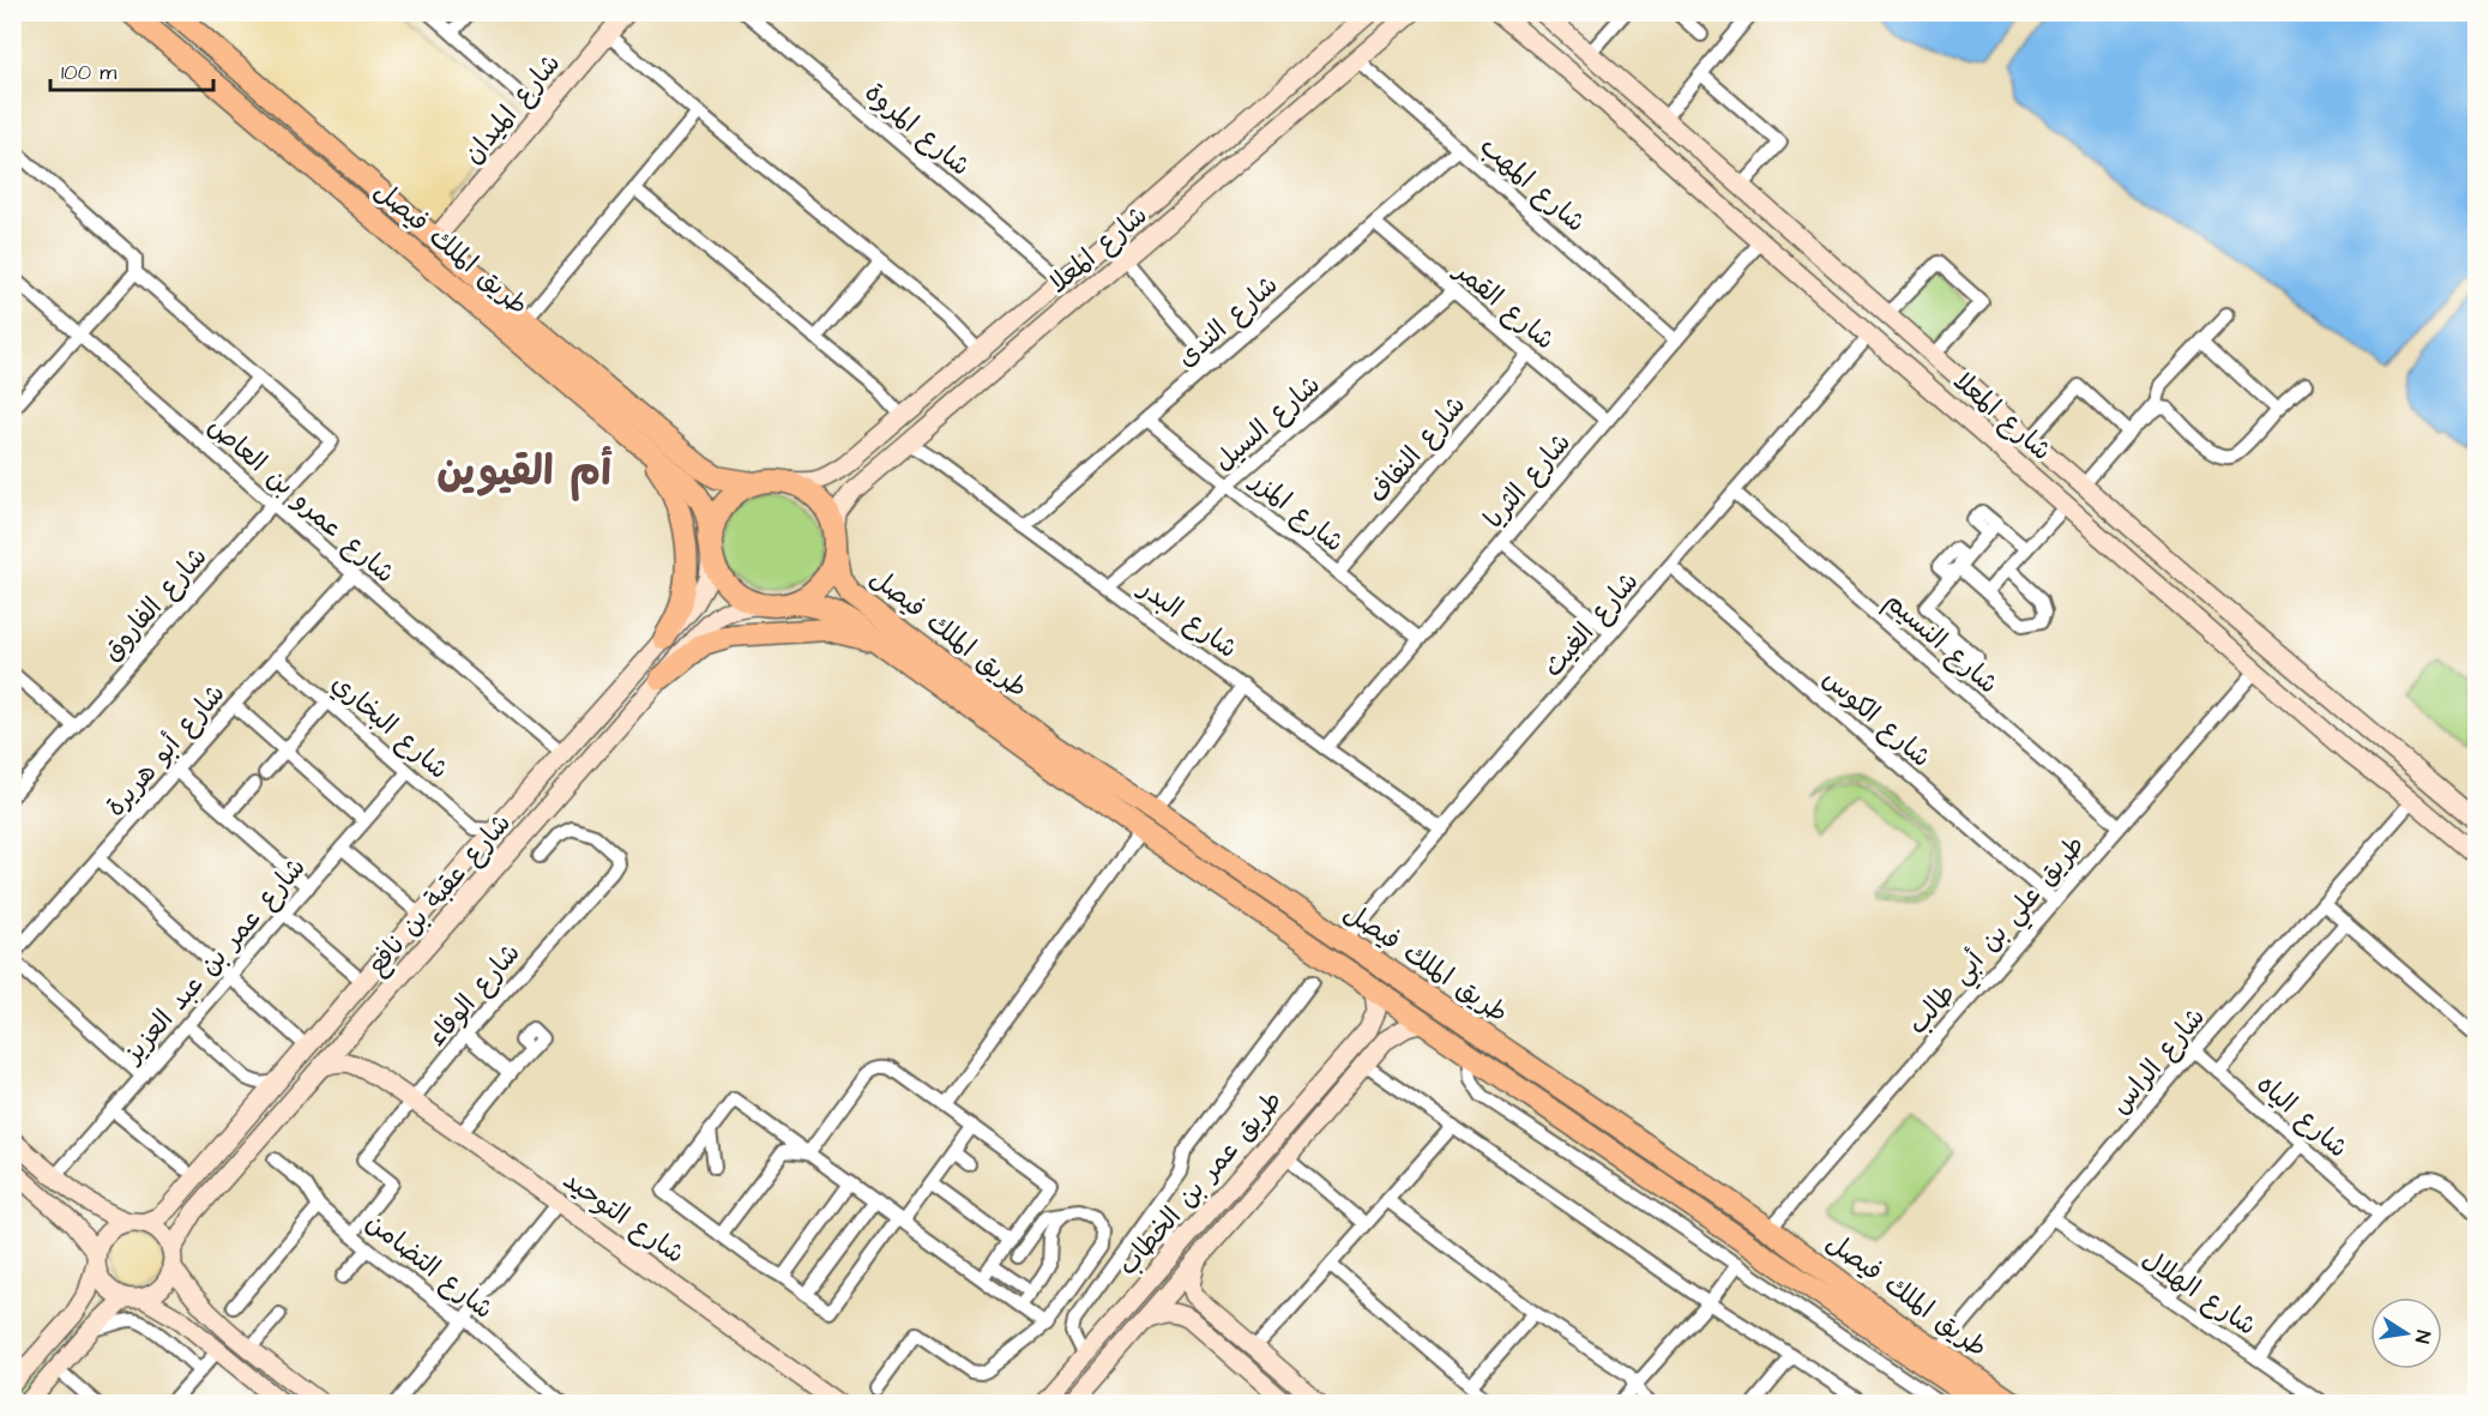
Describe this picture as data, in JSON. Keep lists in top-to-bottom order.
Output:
{
  "streets": {
    "main road": ["طريق الملك فيصل"],
    "street": [
      "شارع الميدان",
      "شارع المروة",
      "شارع المهب",
      "شارع المعلا",
      "شارع القمر",
      "شارع الندى",
      "شارع السيل",
      "شارع النفاف",
      "شارع الثريا",
      "شارع عمرو بن العاص",
      "شارع المزر",
      "شارع الفاروق",
      "شارع البدر",
      "شارع الغيث",
      "شارع النسيم",
      "شارع الكوس",
      "شارع البخاري",
      "شارع أبو هريرة",
      "شارع عقبة بن نافع",
      "طريق علي بن أبي طالب",
      "شارع عمر بن عبد العزيز",
      "شارع الوفاء",
      "شارع الراس",
      "شارع الياه",
      "طريق عمر بن الخطاب",
      "شارع التوحيد",
      "شارع التضامن",
      "شارع الهلال"
    ]
  },
  "crossings": [
    ["شارع الميدان", "طريق الملك فيصل"],
    ["شارع المروة", "شارع المعلا"],
    ["شارع المهب", "شارع المعلا"],
    ["شارع المهب", "شارع الندى"],
    ["شارع المهب", "شارع الثريا"],
    ["طريق الملك فيصل", "شارع المعلا"],
    ["طريق الملك فيصل", "شارع الغيث"],
    ["طريق الملك فيصل", "شارع عقبة بن نافع"],
    ["طريق الملك فيصل", "طريق علي بن أبي طالب"],
    ["طريق الملك فيصل", "شارع الراس"],
    ["طريق الملك فيصل", "طريق عمر بن الخطاب"],
    ["شارع المعلا", "شارع الثريا"],
    ["شارع المعلا", "شارع البدر"],
    ["شارع المعلا", "شارع الغيث"],
    ["شارع المعلا", "شارع عقبة بن نافع"],
    ["شارع المعلا", "طريق علي بن أبي طالب"],
    ["شارع المعلا", "شارع الراس"],
    ["شارع القمر", "شارع الندى"],
    ["شارع القمر", "شارع السيل"],
    ["شارع القمر", "شارع النفاف"],
    ["شارع القمر", "شارع الثريا"],
    ["شارع الندى", "شارع المزر"],
    ["شارع الندى", "شارع البدر"],
    ["شارع السيل", "شارع المزر"],
    ["شارع السيل", "شارع البدر"],
    ["شارع النفاف", "شارع المزر"],
    ["شارع الثريا", "شارع المزر"],
    ["شارع الثريا", "شارع البدر"],
    ["شارع عمرو بن العاص", "شارع الفاروق"],
    ["شارع عمرو بن العاص", "شارع أبو هريرة"],
    ["شارع عمرو بن العاص", "شارع عقبة بن نافع"],
    ["شارع البدر", "شارع الغيث"],
    ["شارع الغيث", "شارع النسيم"],
    ["شارع الغيث", "شارع الكوس"],
    ["شارع النسيم", "طريق علي بن أبي طالب"],
    ["شارع الكوس", "طريق علي بن أبي طالب"],
    ["شارع البخاري", "شارع أبو هريرة"],
    ["شارع البخاري", "شارع عمر بن عبد العزيز"],
    ["شارع عقبة بن نافع", "شارع التوحيد"],
    ["شارع الوفاء", "شارع التوحيد"],
    ["شارع الوفاء", "شارع التضامن"],
    ["شارع الراس", "شارع الياه"],
    ["شارع الراس", "شارع الهلال"]
  ],
  "districts": ["أم القيوين"],
  "scale_bar": "100 m",
  "north": "right"
}
